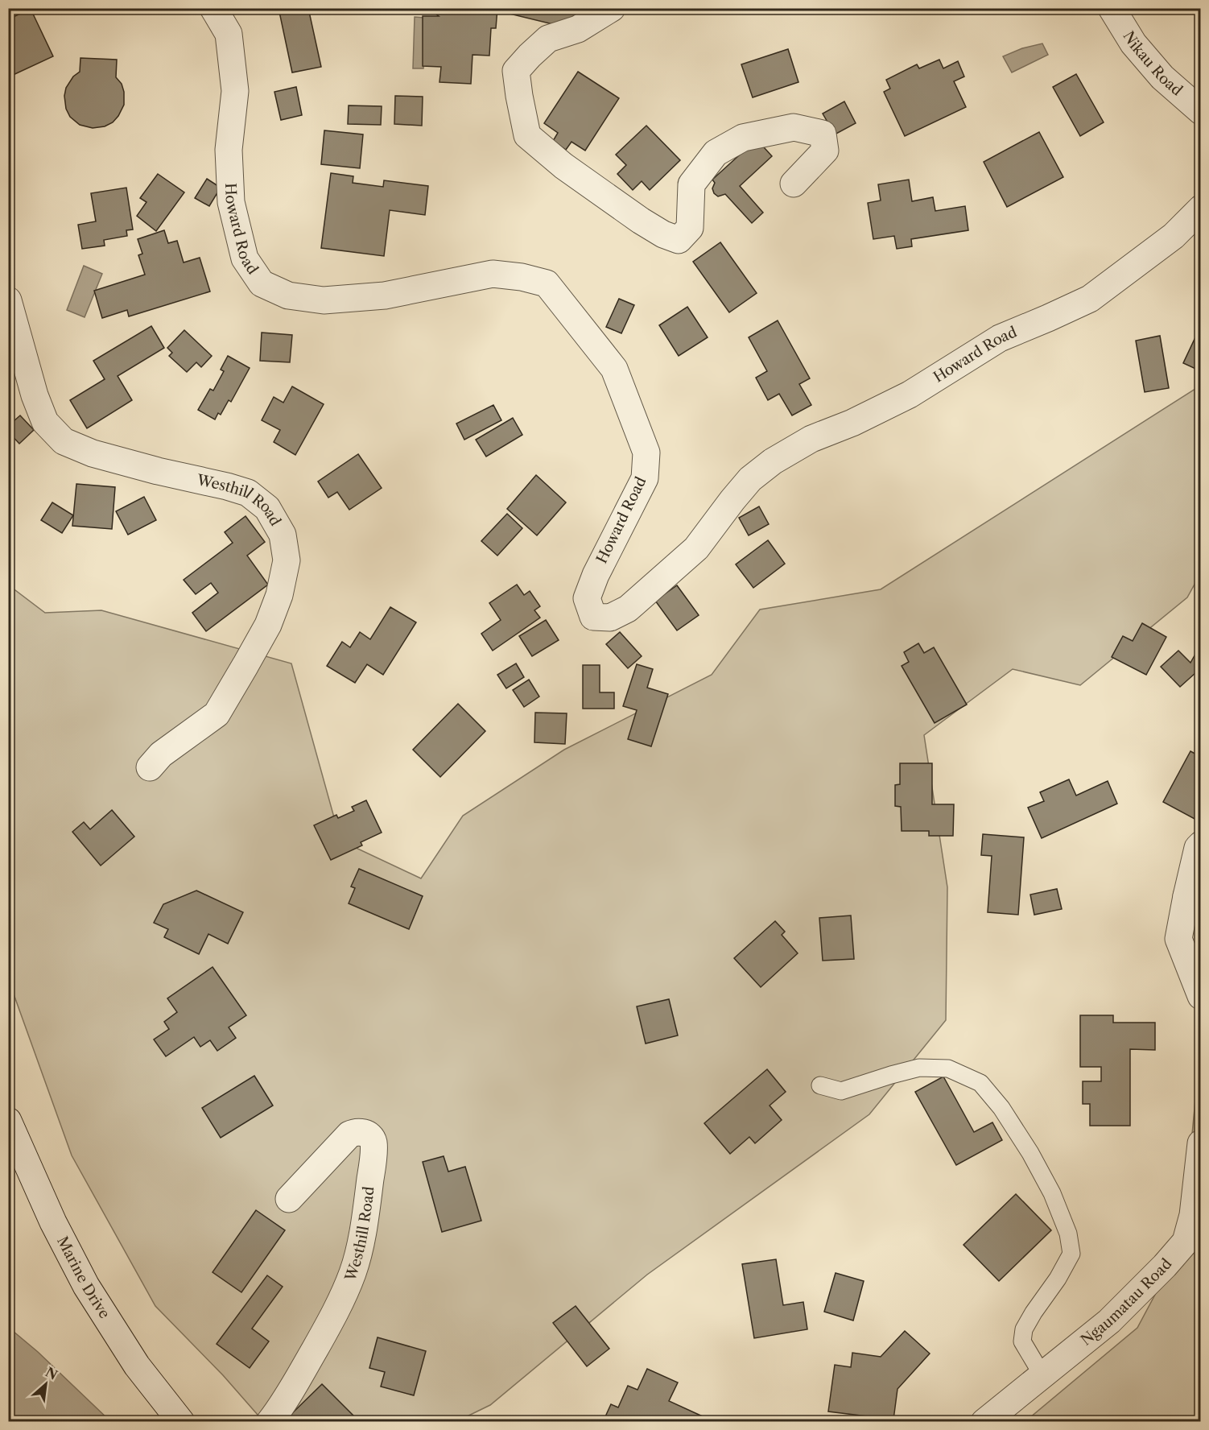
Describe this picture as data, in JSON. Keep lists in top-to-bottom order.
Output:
{
  "streets": {
    "street": [
      "Nikau Road",
      "Howard Road",
      "Westhill Road",
      "Marine Drive",
      "Ngaumatau Road"
    ]
  },
  "north": "top right"
}
